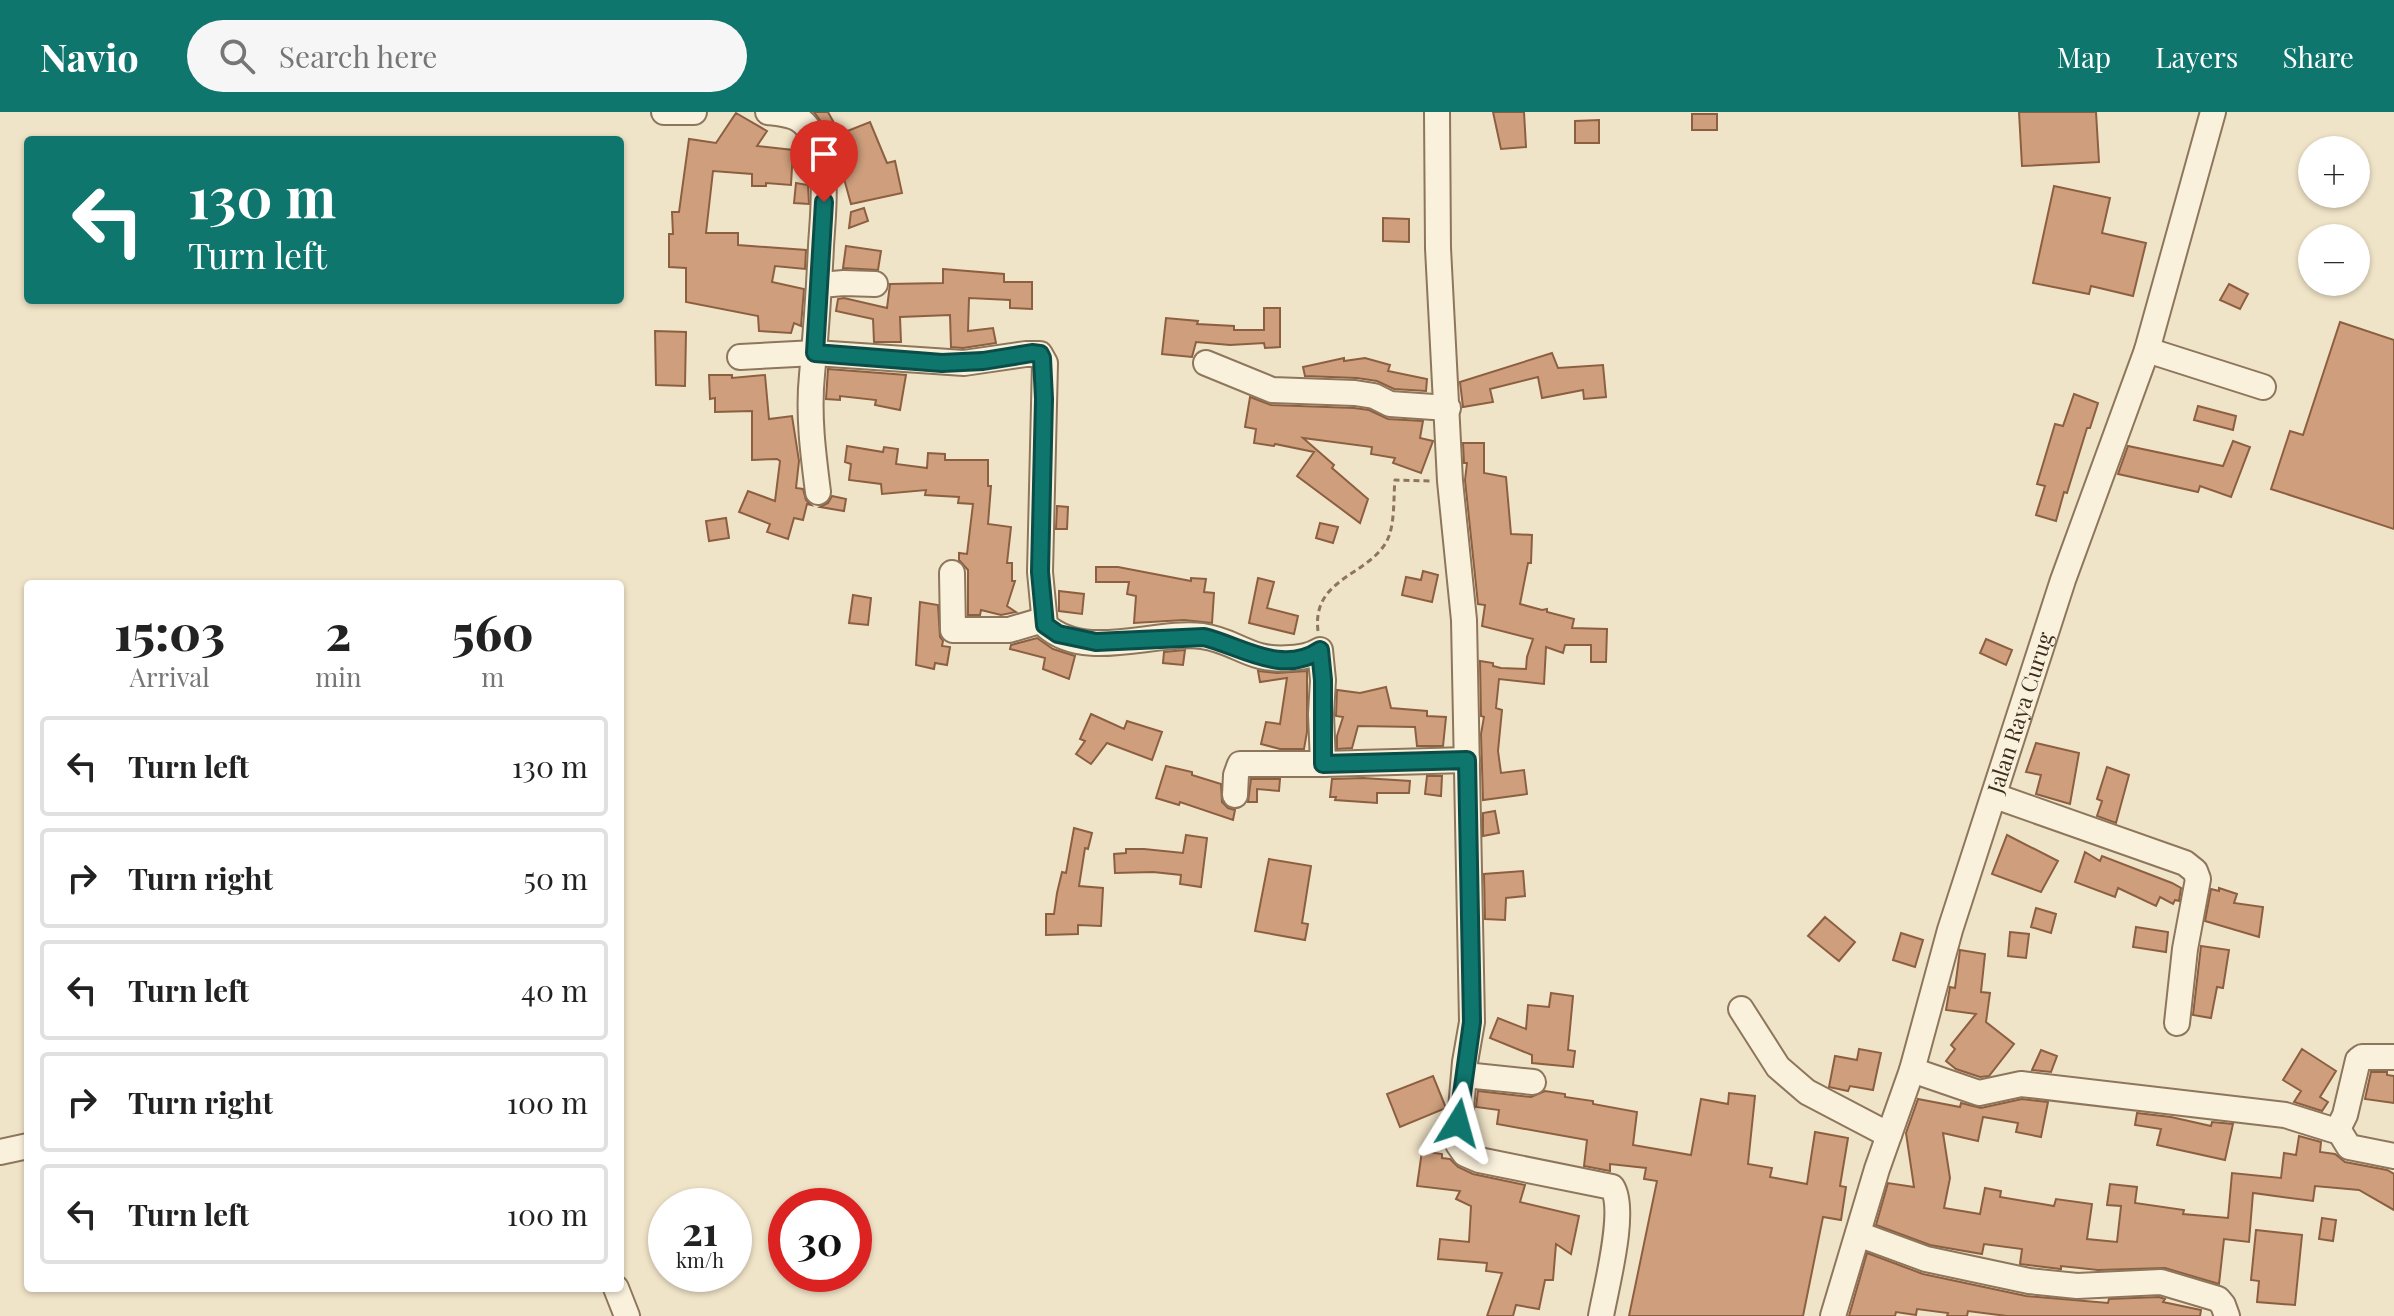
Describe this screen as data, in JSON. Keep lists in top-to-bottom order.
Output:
{
  "streets": {
    "street": ["Jalan Raya Curug"]
  },
  "page": {
    "header": "Navio",
    "search": "Search here",
    "nav": ["Map", "Layers", "Share"],
    "map_buttons": ["+", "−"],
    "turn": ["130 m", "Turn left"],
    "eta": [
      "15:03",
      "Arrival",
      "2",
      "min",
      "560",
      "m"
    ],
    "list": [
      {
        "name": "Turn left",
        "value": "130 m"
      },
      {
        "name": "Turn right",
        "value": "50 m"
      },
      {
        "name": "Turn left",
        "value": "40 m"
      },
      {
        "name": "Turn right",
        "value": "100 m"
      },
      {
        "name": "Turn left",
        "value": "100 m"
      }
    ],
    "speed": "21 km/h",
    "limit": "30"
  }
}
